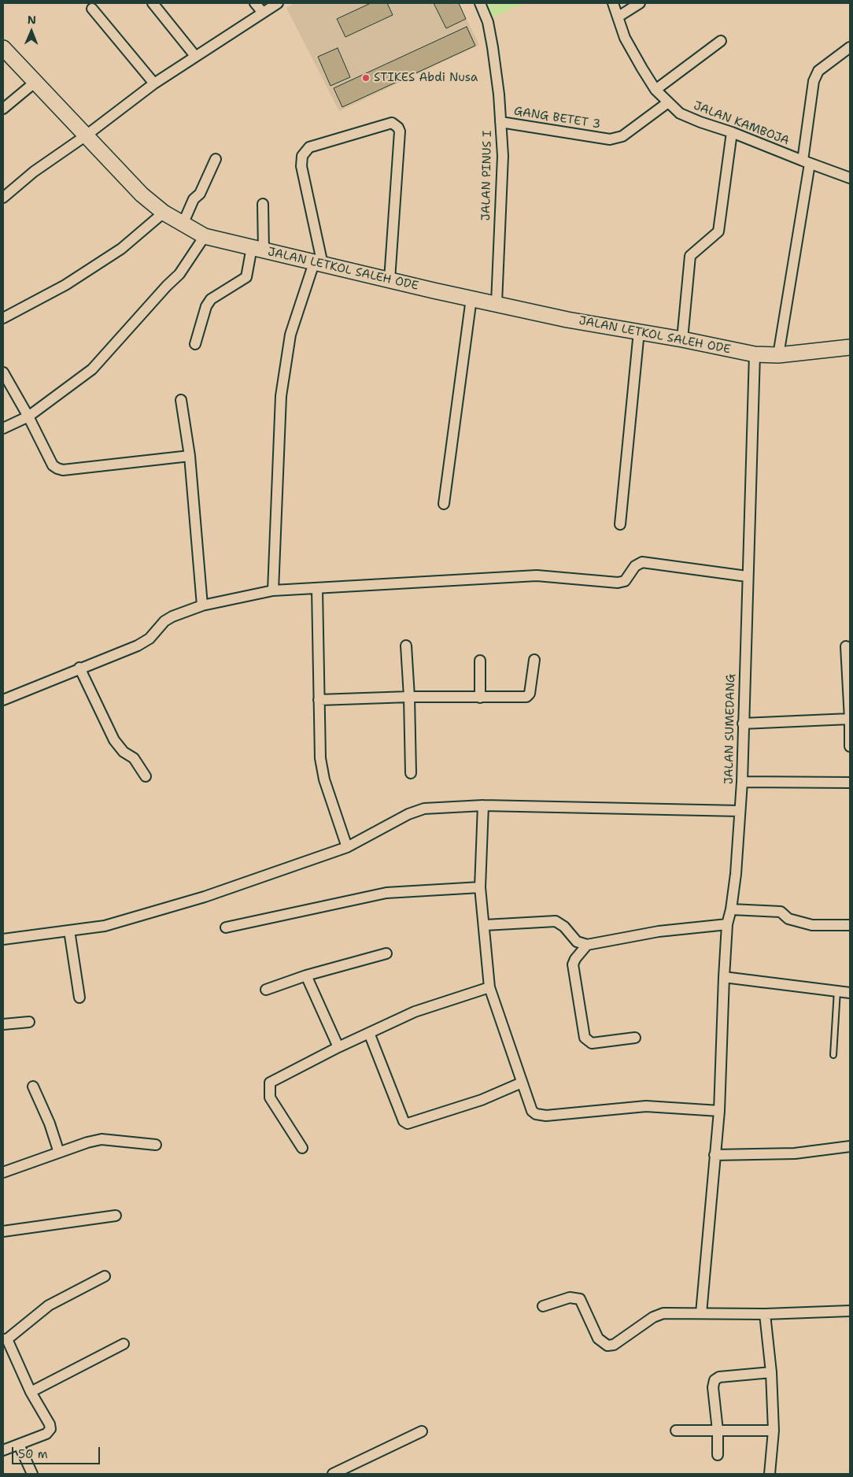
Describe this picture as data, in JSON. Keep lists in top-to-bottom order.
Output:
{
  "streets": {
    "street": [
      "GANG BETET 3",
      "JALAN KAMBOJA",
      "JALAN PINUS I",
      "JALAN LETKOL SALEH ODE",
      "JALAN SUMEDANG"
    ]
  },
  "crossings": [
    ["GANG BETET 3", "JALAN KAMBOJA"],
    ["GANG BETET 3", "JALAN PINUS I"],
    ["JALAN PINUS I", "JALAN LETKOL SALEH ODE"],
    ["JALAN LETKOL SALEH ODE", "JALAN SUMEDANG"]
  ],
  "places": ["STIKES Abdi Nusa"],
  "scale_bar": "50 m",
  "north": "top"
}
